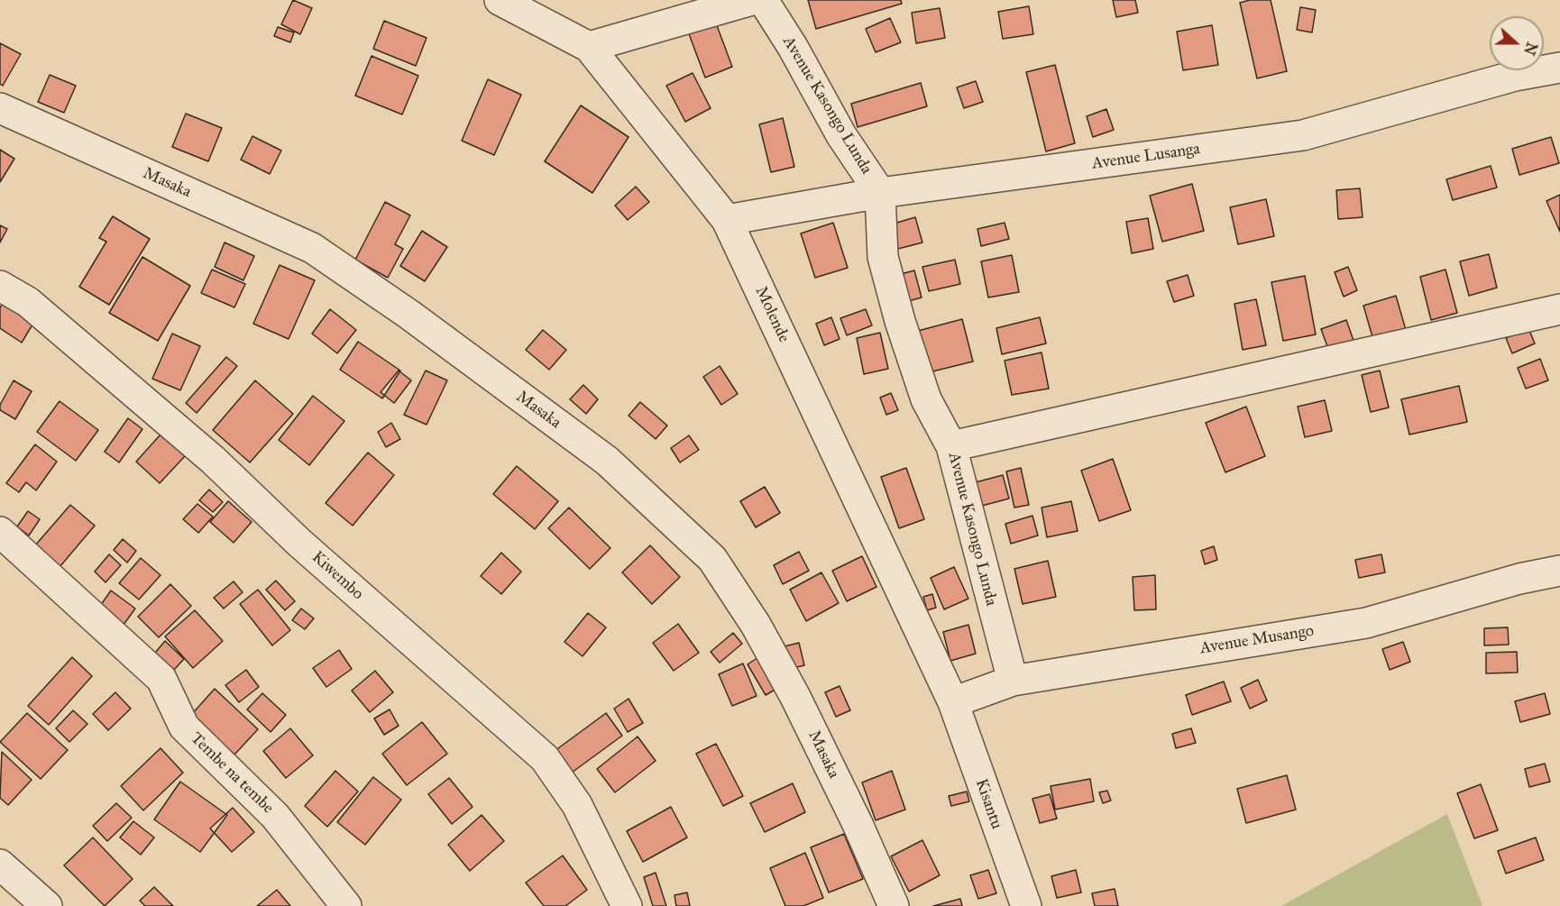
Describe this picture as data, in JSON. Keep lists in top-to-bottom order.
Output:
{
  "streets": {
    "street": [
      "Avenue Kasongo Lunda",
      "Avenue Lusanga",
      "Masaka",
      "Molende",
      "Kiwembo",
      "Avenue Musango",
      "Tembe na tembe",
      "Kisantu"
    ]
  },
  "crossings": [
    ["Avenue Kasongo Lunda", "Avenue Lusanga"],
    ["Avenue Kasongo Lunda", "Avenue Musango"],
    ["Avenue Lusanga", "Molende"],
    ["Molende", "Avenue Musango"],
    ["Molende", "Kisantu"],
    ["Avenue Musango", "Kisantu"]
  ],
  "north": "right"
}
